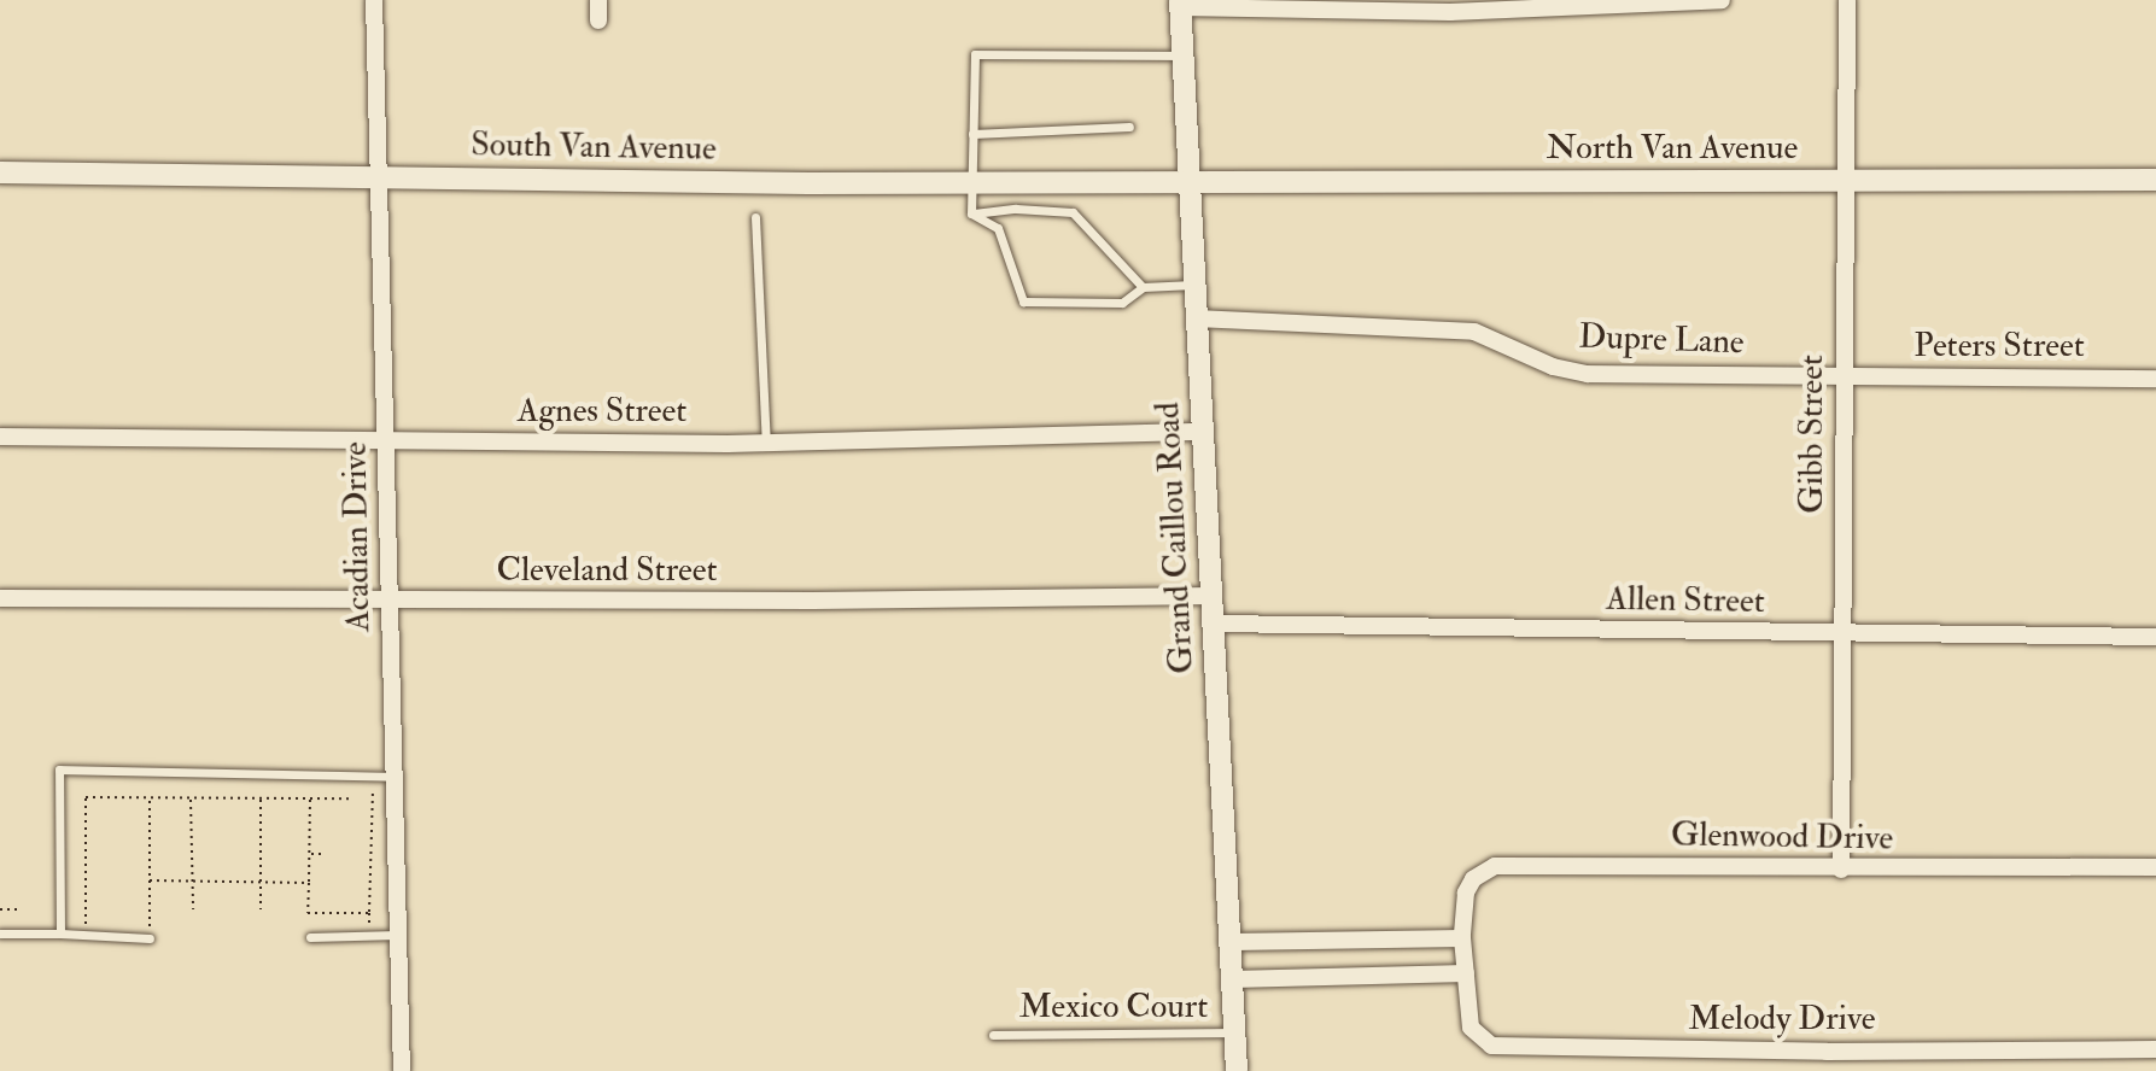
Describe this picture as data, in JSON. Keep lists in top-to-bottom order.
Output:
{
  "streets": {
    "main road": ["South Van Avenue", "North Van Avenue", "Grand Caillou Road"],
    "street": [
      "Dupre Lane",
      "Peters Street",
      "Agnes Street",
      "Gibb Street",
      "Acadian Drive",
      "Cleveland Street",
      "Allen Street",
      "Glenwood Drive",
      "Melody Drive"
    ],
    "lane": ["Mexico Court"]
  },
  "crossings": [
    ["South Van Avenue", "North Van Avenue"],
    ["South Van Avenue", "Acadian Drive"],
    ["South Van Avenue", "Grand Caillou Road"],
    ["North Van Avenue", "Gibb Street"],
    ["North Van Avenue", "Grand Caillou Road"],
    ["Dupre Lane", "Peters Street"],
    ["Dupre Lane", "Gibb Street"],
    ["Dupre Lane", "Grand Caillou Road"],
    ["Peters Street", "Gibb Street"],
    ["Agnes Street", "Acadian Drive"],
    ["Agnes Street", "Grand Caillou Road"],
    ["Gibb Street", "Allen Street"],
    ["Gibb Street", "Glenwood Drive"],
    ["Acadian Drive", "Cleveland Street"],
    ["Grand Caillou Road", "Cleveland Street"],
    ["Grand Caillou Road", "Allen Street"],
    ["Grand Caillou Road", "Mexico Court"],
    ["Glenwood Drive", "Melody Drive"]
  ]
}
